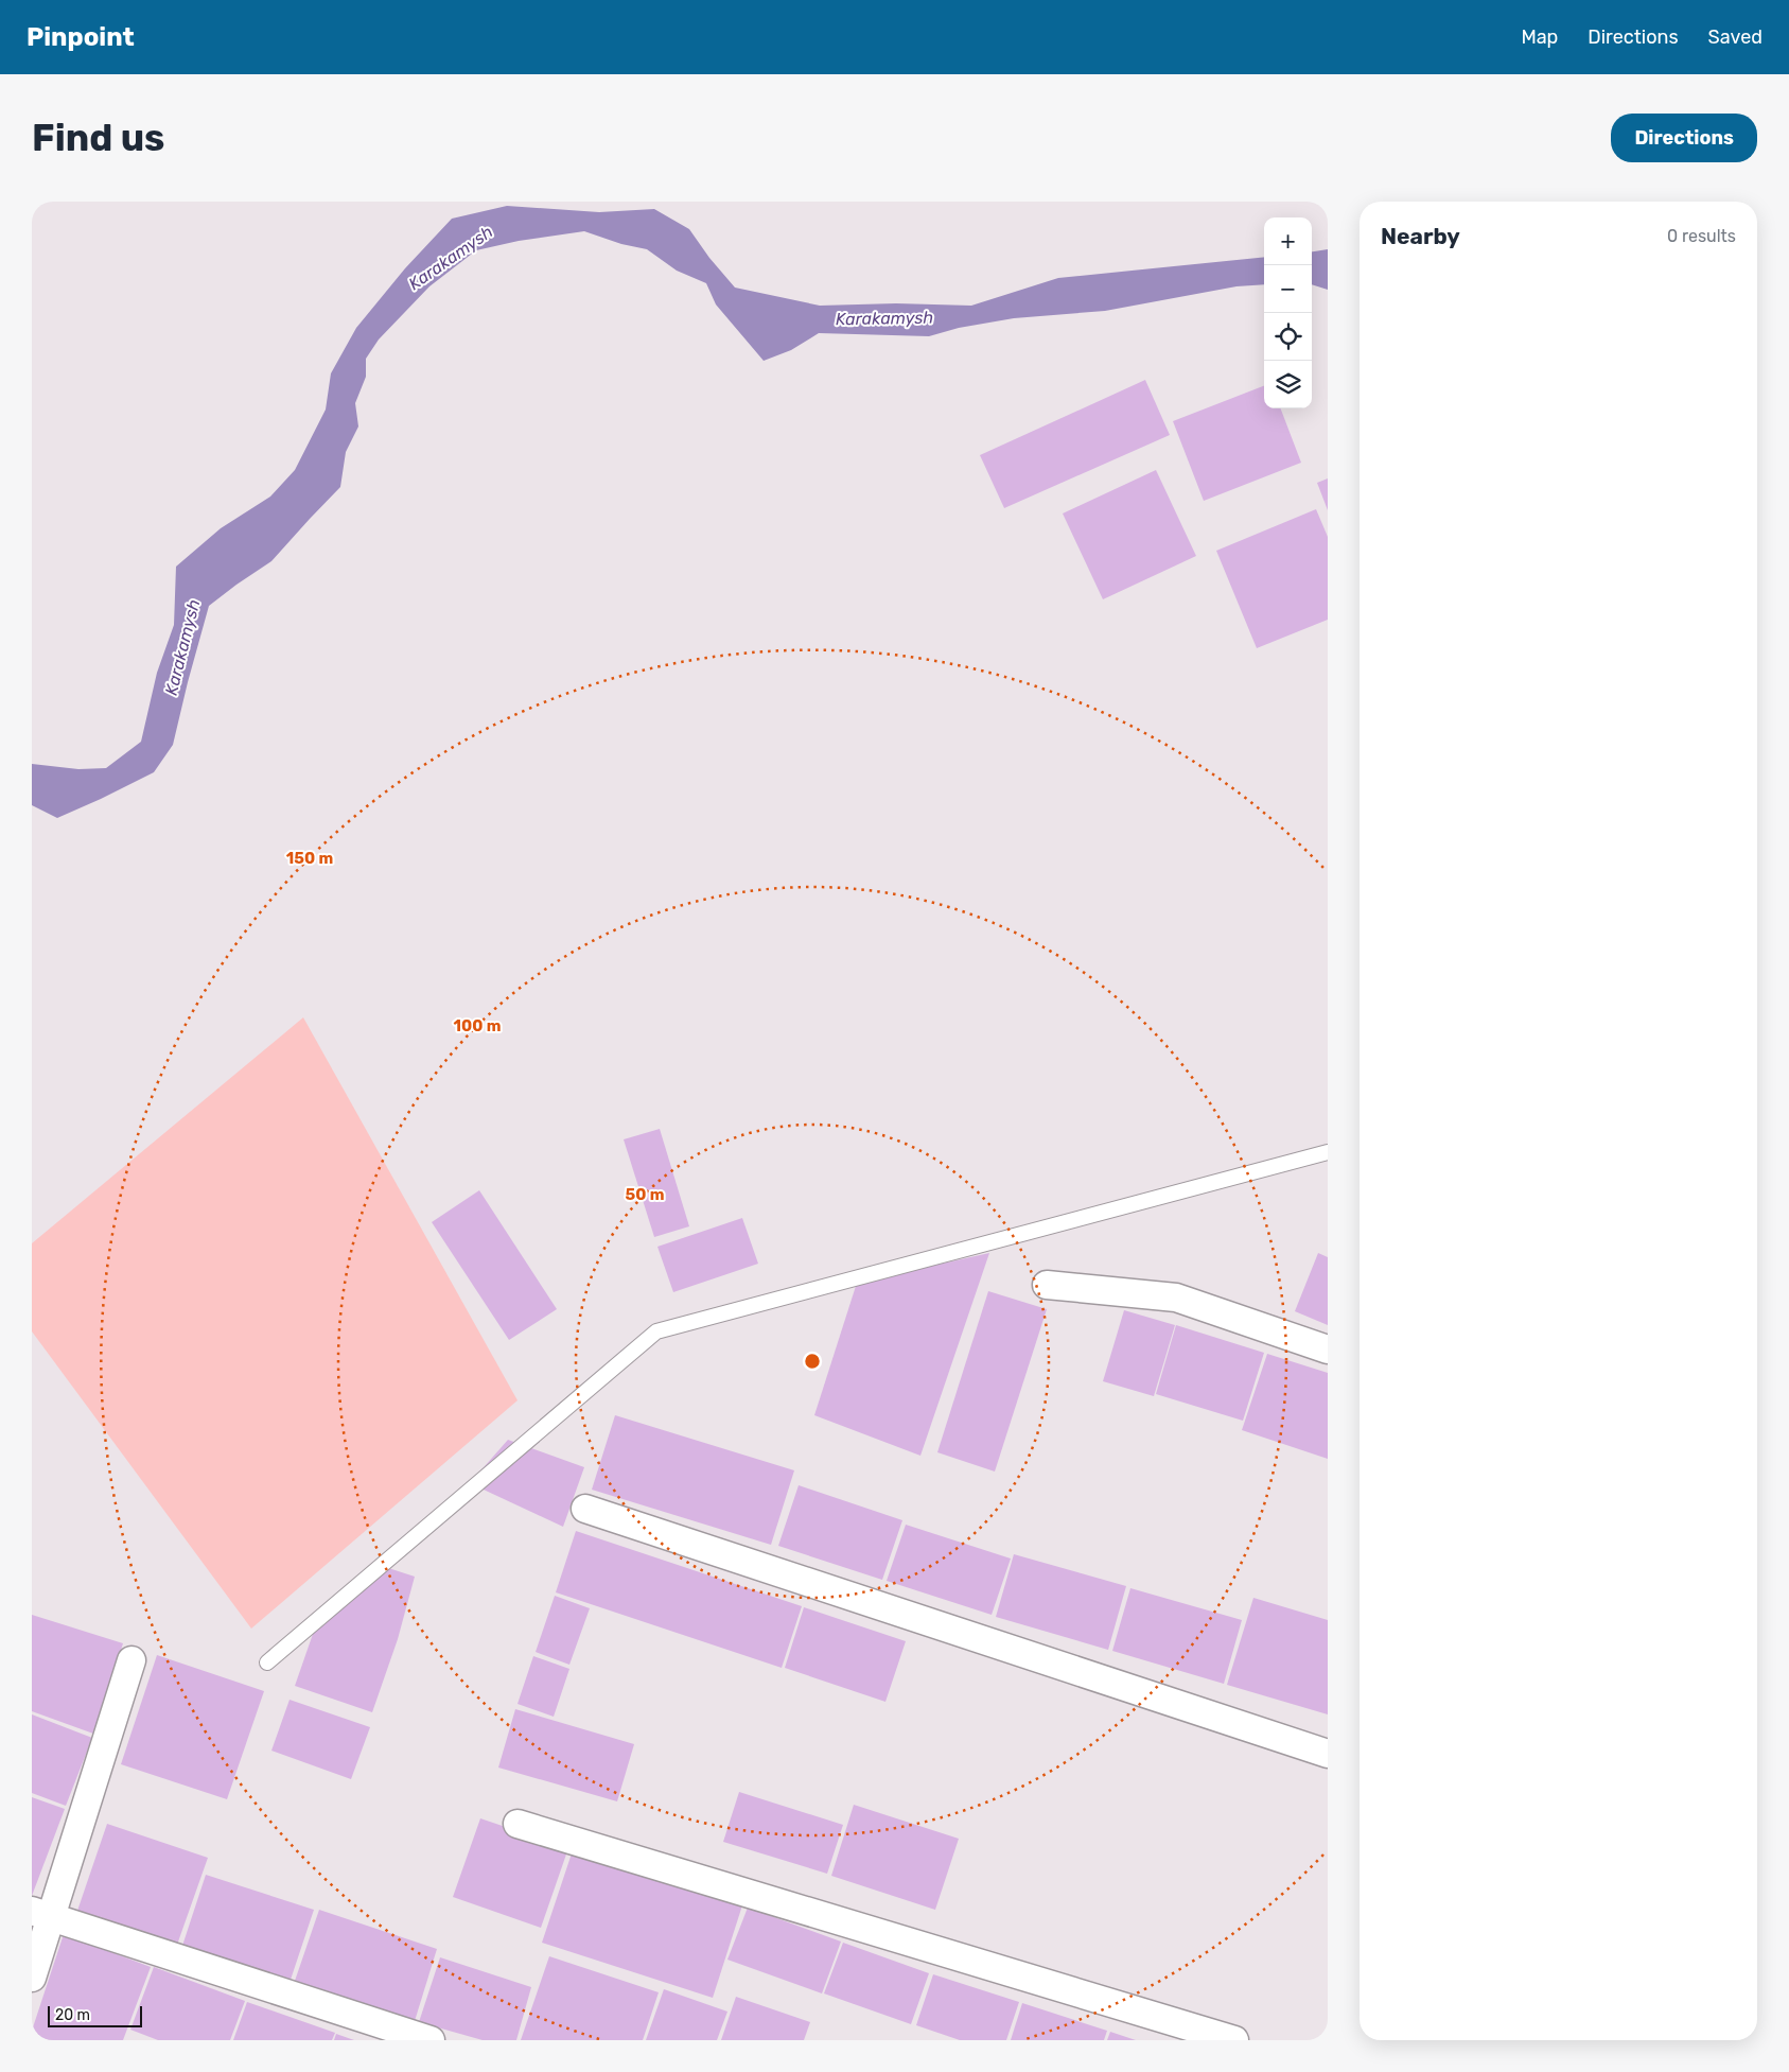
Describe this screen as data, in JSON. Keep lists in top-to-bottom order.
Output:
{
  "water": ["Karakamysh"],
  "scale_bar": "20 m",
  "page": {
    "header": "Pinpoint",
    "nav": ["Map", "Directions", "Saved"],
    "buttons": "Directions",
    "title": "Find us",
    "heading": ["Nearby", "0 results"],
    "map_buttons": ["+", "−"],
    "scale": "20 m"
  },
  "rings": ["150 m", "100 m", "50 m"]
}
